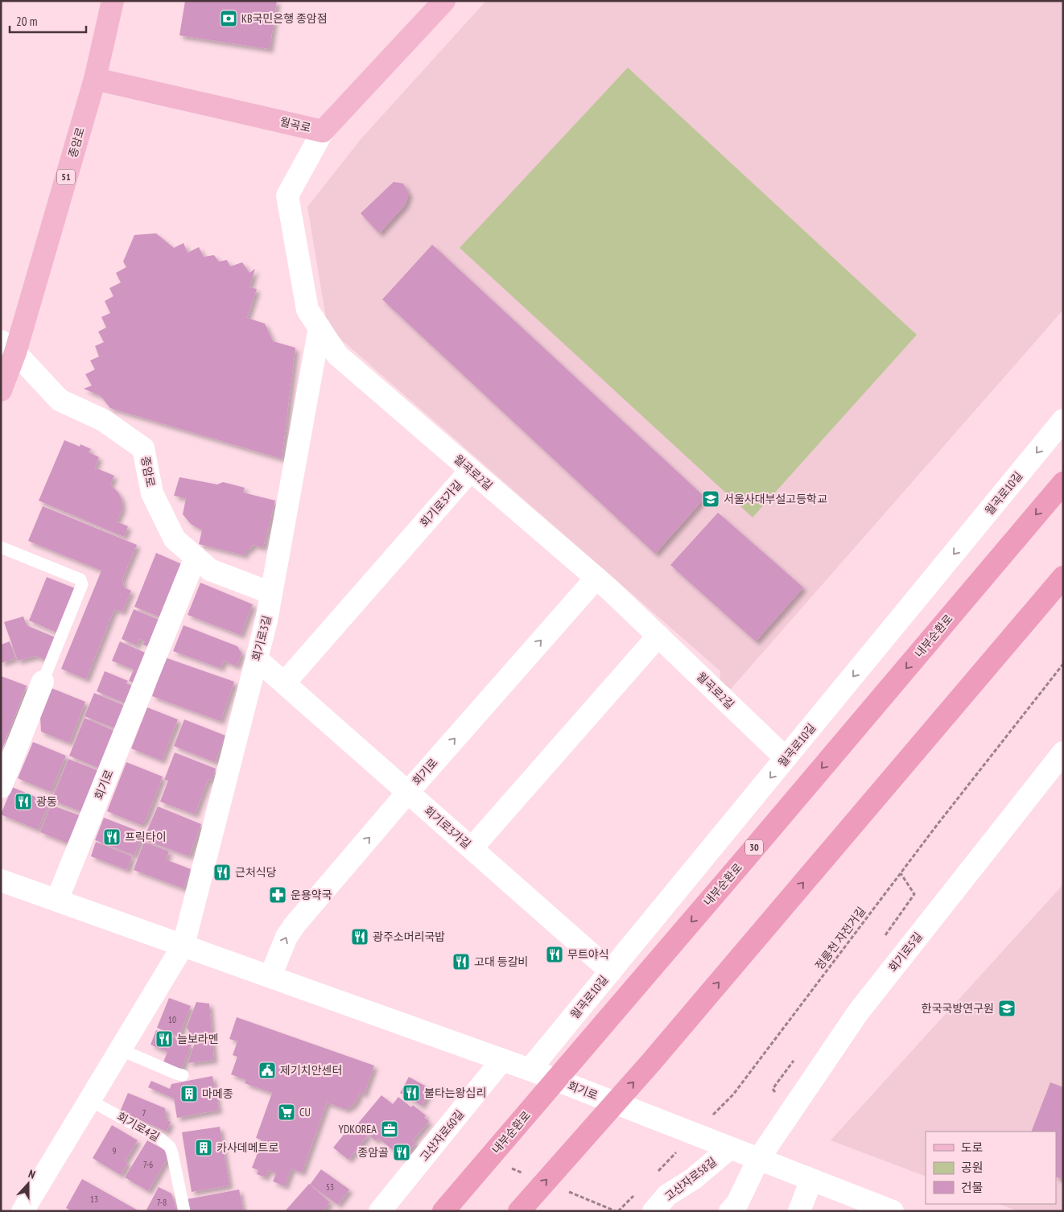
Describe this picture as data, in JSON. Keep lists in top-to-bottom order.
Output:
{
  "streets": {
    "highway": ["내부순환로", "30"],
    "main road": ["월곡로", "종암로", "51"],
    "street": [
      "월곡로2길",
      "월곡로10길",
      "회기로3가길",
      "회기로3길",
      "회기로",
      "회기로5길",
      "고산자로60길",
      "고산자로58길"
    ],
    "lane": ["회기로4길"],
    "path": ["정릉천 자전거길"]
  },
  "crossings": [
    ["월곡로", "종암로"],
    ["월곡로", "월곡로2길"],
    ["종암로", "회기로3길"],
    ["종암로", "회기로"],
    ["월곡로2길", "월곡로10길"],
    ["월곡로2길", "회기로3가길"],
    ["월곡로2길", "회기로3길"],
    ["월곡로2길", "회기로"],
    ["월곡로10길", "회기로3가길"],
    ["월곡로10길", "회기로"],
    ["회기로3가길", "회기로3길"],
    ["회기로3가길", "회기로"],
    ["회기로3길", "회기로"],
    ["회기로", "회기로5길"],
    ["회기로", "고산자로60길"],
    ["회기로", "고산자로58길"]
  ],
  "places": {
    "bank": ["KB국민은행 종암점"],
    "school or university": ["서울사대부설고등학교", "한국국방연구원"],
    "restaurant": [
      "광동",
      "프릭타이",
      "근처식당",
      "광주소머리국밥",
      "무트야식",
      "고대 등갈비",
      "늘보라멘",
      "불타는왕십리",
      "종암골"
    ],
    "pharmacy": ["운용약국"],
    "public building": ["제기치안센터"],
    "building": ["마메종", "카사데메트로"],
    "supermarket": ["CU"],
    "office": ["YDKOREA"]
  },
  "house_numbers": [
    "10",
    "7",
    "9",
    "7-6",
    "53",
    "13",
    "7-8"
  ],
  "legend": ["도로", "공원", "건물"],
  "scale_bar": "20 m",
  "north": "top"
}
